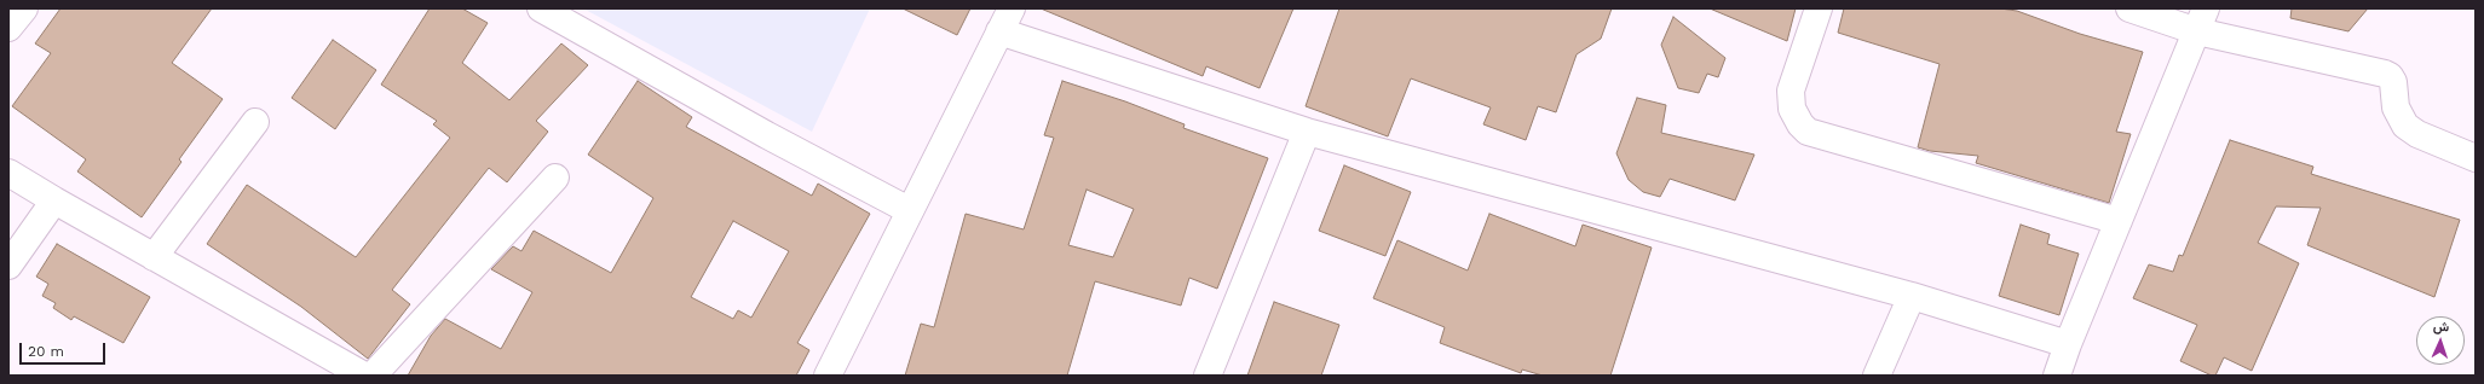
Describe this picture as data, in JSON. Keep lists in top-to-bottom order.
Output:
{
  "scale_bar": "20 m",
  "north": "top"
}
